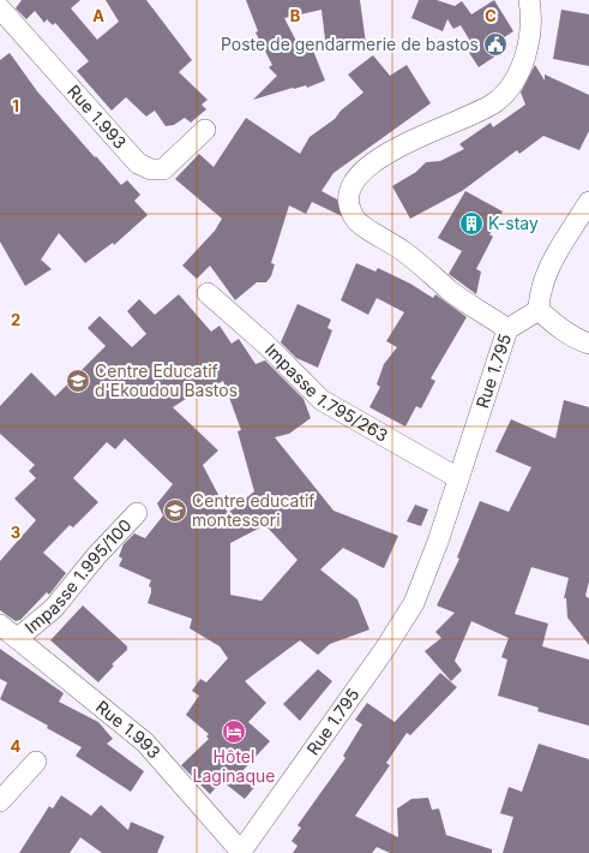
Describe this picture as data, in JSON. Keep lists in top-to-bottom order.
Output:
{
  "streets": {
    "street": [
      "Rue 1.993",
      "Rue 1.795",
      "Impasse 1.795/263",
      "Impasse 1.995/100"
    ]
  },
  "crossings": [
    ["Rue 1.993", "Rue 1.795"],
    ["Rue 1.993", "Impasse 1.995/100"],
    ["Rue 1.795", "Impasse 1.795/263"]
  ],
  "places": {
    "public building": ["Poste de gendarmerie de bastos"],
    "building": ["K-stay"],
    "school or university": ["Centre Educatif d'Ekoudou Bastos", "Centre educatif montessori"],
    "hotel": ["Hôtel Laginaque"]
  },
  "grid": {
    "columns": ["A", "B", "C"],
    "rows": [
      "1",
      "2",
      "3",
      "4"
    ]
  }
}
